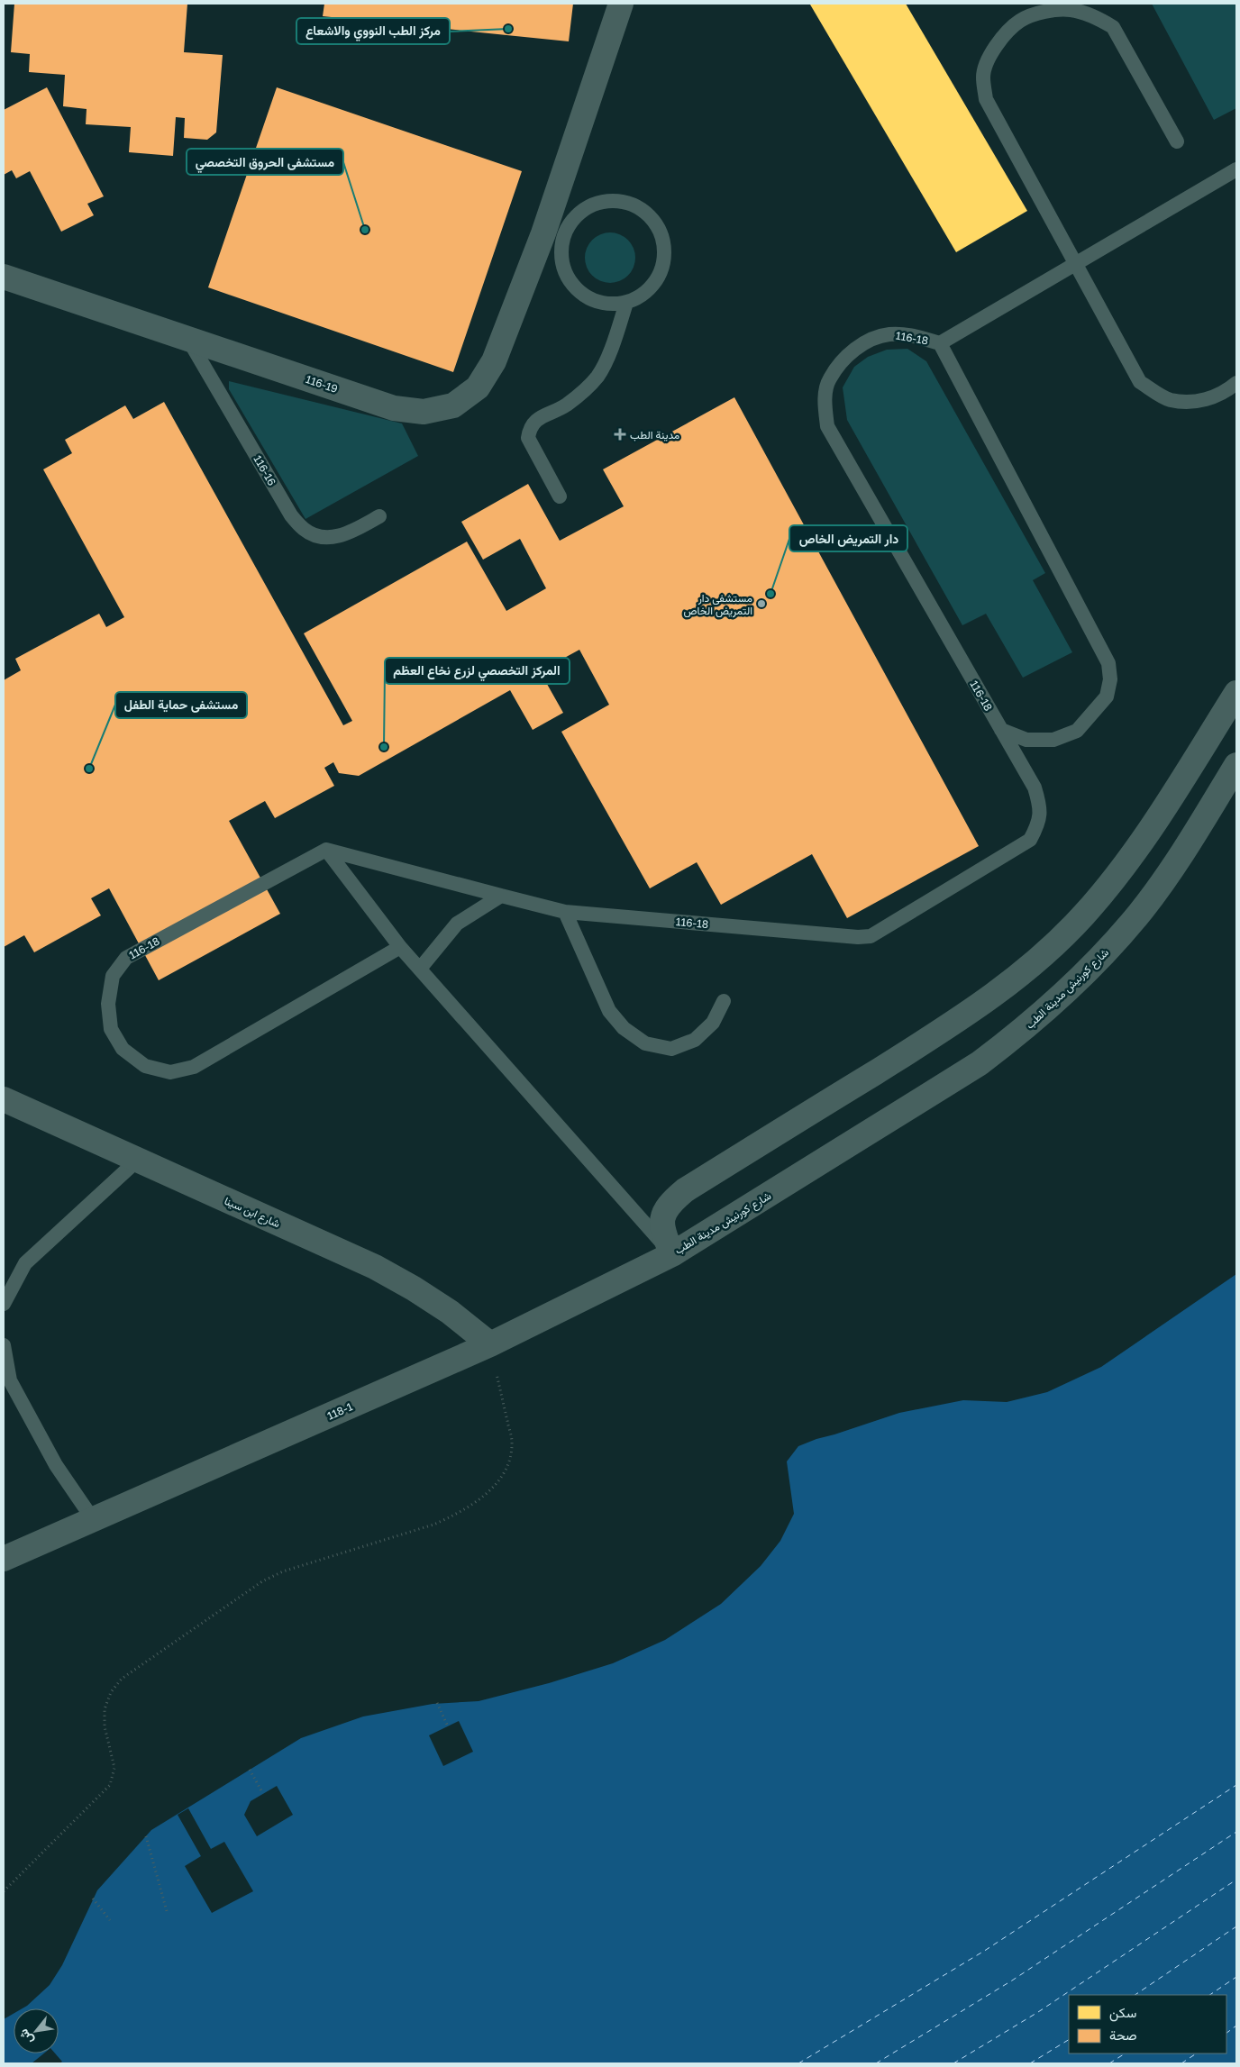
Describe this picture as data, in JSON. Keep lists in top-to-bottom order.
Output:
{
  "streets": {
    "street": [
      "116-19",
      "شارع كورنيش مدينة الطب",
      "شارع ابن سينا",
      "118-1"
    ],
    "lane": ["116-18", "116-16"]
  },
  "crossings": [
    ["116-19", "116-16"],
    ["شارع كورنيش مدينة الطب", "118-1"],
    ["شارع ابن سينا", "118-1"]
  ],
  "places": {
    "other": [
      "مركز الطب النووي والاشعاع",
      "مستشفى الحروق التخصصي",
      "دار التمريض الخاص",
      "مستشفى دار التمريض الخاص",
      "المركز التخصصي لزرع نخاع العظم",
      "مستشفى حماية الطفل"
    ],
    "health": ["مدينة الطب"]
  },
  "legend": ["سكن", "صحة"],
  "north": "bottom left"
}
